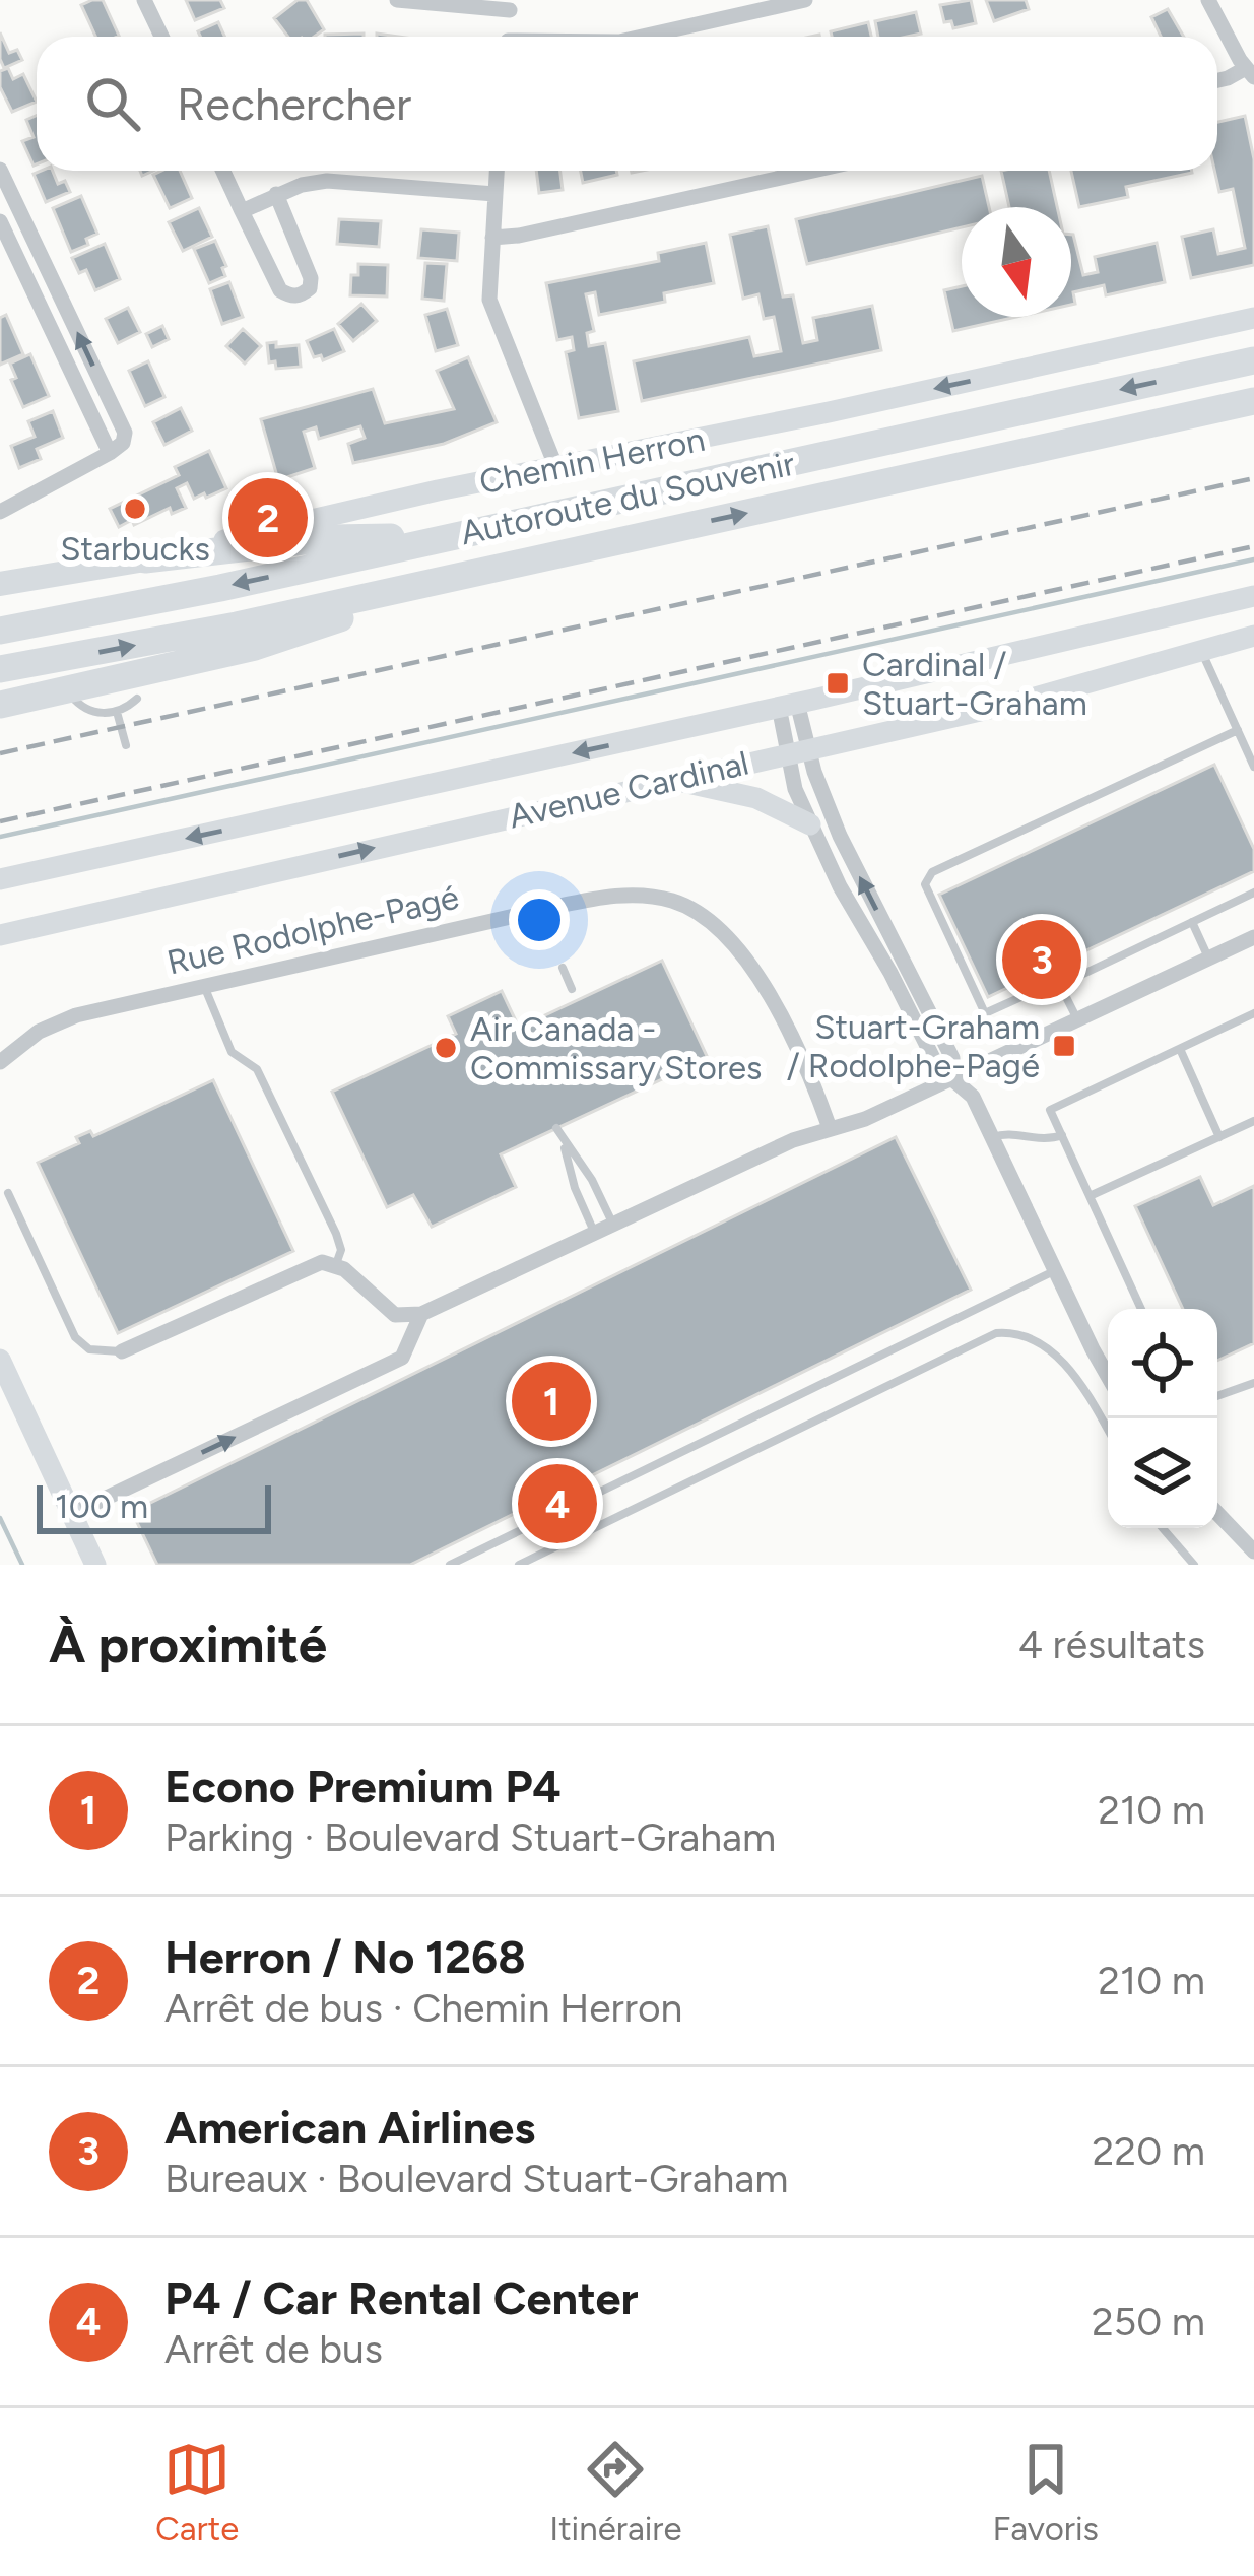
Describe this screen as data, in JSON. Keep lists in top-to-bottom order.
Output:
{
  "streets": {
    "highway": ["Autoroute du Souvenir"],
    "main road": ["Chemin Herron", "Avenue Cardinal"],
    "street": ["Rue Rodolphe-Pagé"]
  },
  "one_way": ["Chemin Herron"],
  "places": {
    "other": ["Starbucks", "Air Canada - Commissary Stores"],
    "transit": ["Cardinal / Stuart-Graham", "Stuart-Graham / Rodolphe-Pagé"]
  },
  "scale_bar": "100 m",
  "north": "bottom",
  "page": {
    "search": "Rechercher",
    "pins": [
      "2",
      "3",
      "1",
      "4"
    ],
    "scale": "100 m",
    "heading": ["À proximité", "4 résultats"],
    "list": [
      {
        "mark": "1",
        "name": "Econo Premium P4",
        "note": "Parking · Boulevard Stuart-Graham",
        "value": "210 m"
      },
      {
        "mark": "2",
        "name": "Herron / No 1268",
        "note": "Arrêt de bus · Chemin Herron",
        "value": "210 m"
      },
      {
        "mark": "3",
        "name": "American Airlines",
        "note": "Bureaux · Boulevard Stuart-Graham",
        "value": "220 m"
      },
      {
        "mark": "4",
        "name": "P4 / Car Rental Center",
        "note": "Arrêt de bus",
        "value": "250 m"
      }
    ],
    "nav": ["Carte", "Itinéraire", "Favoris"]
  }
}
